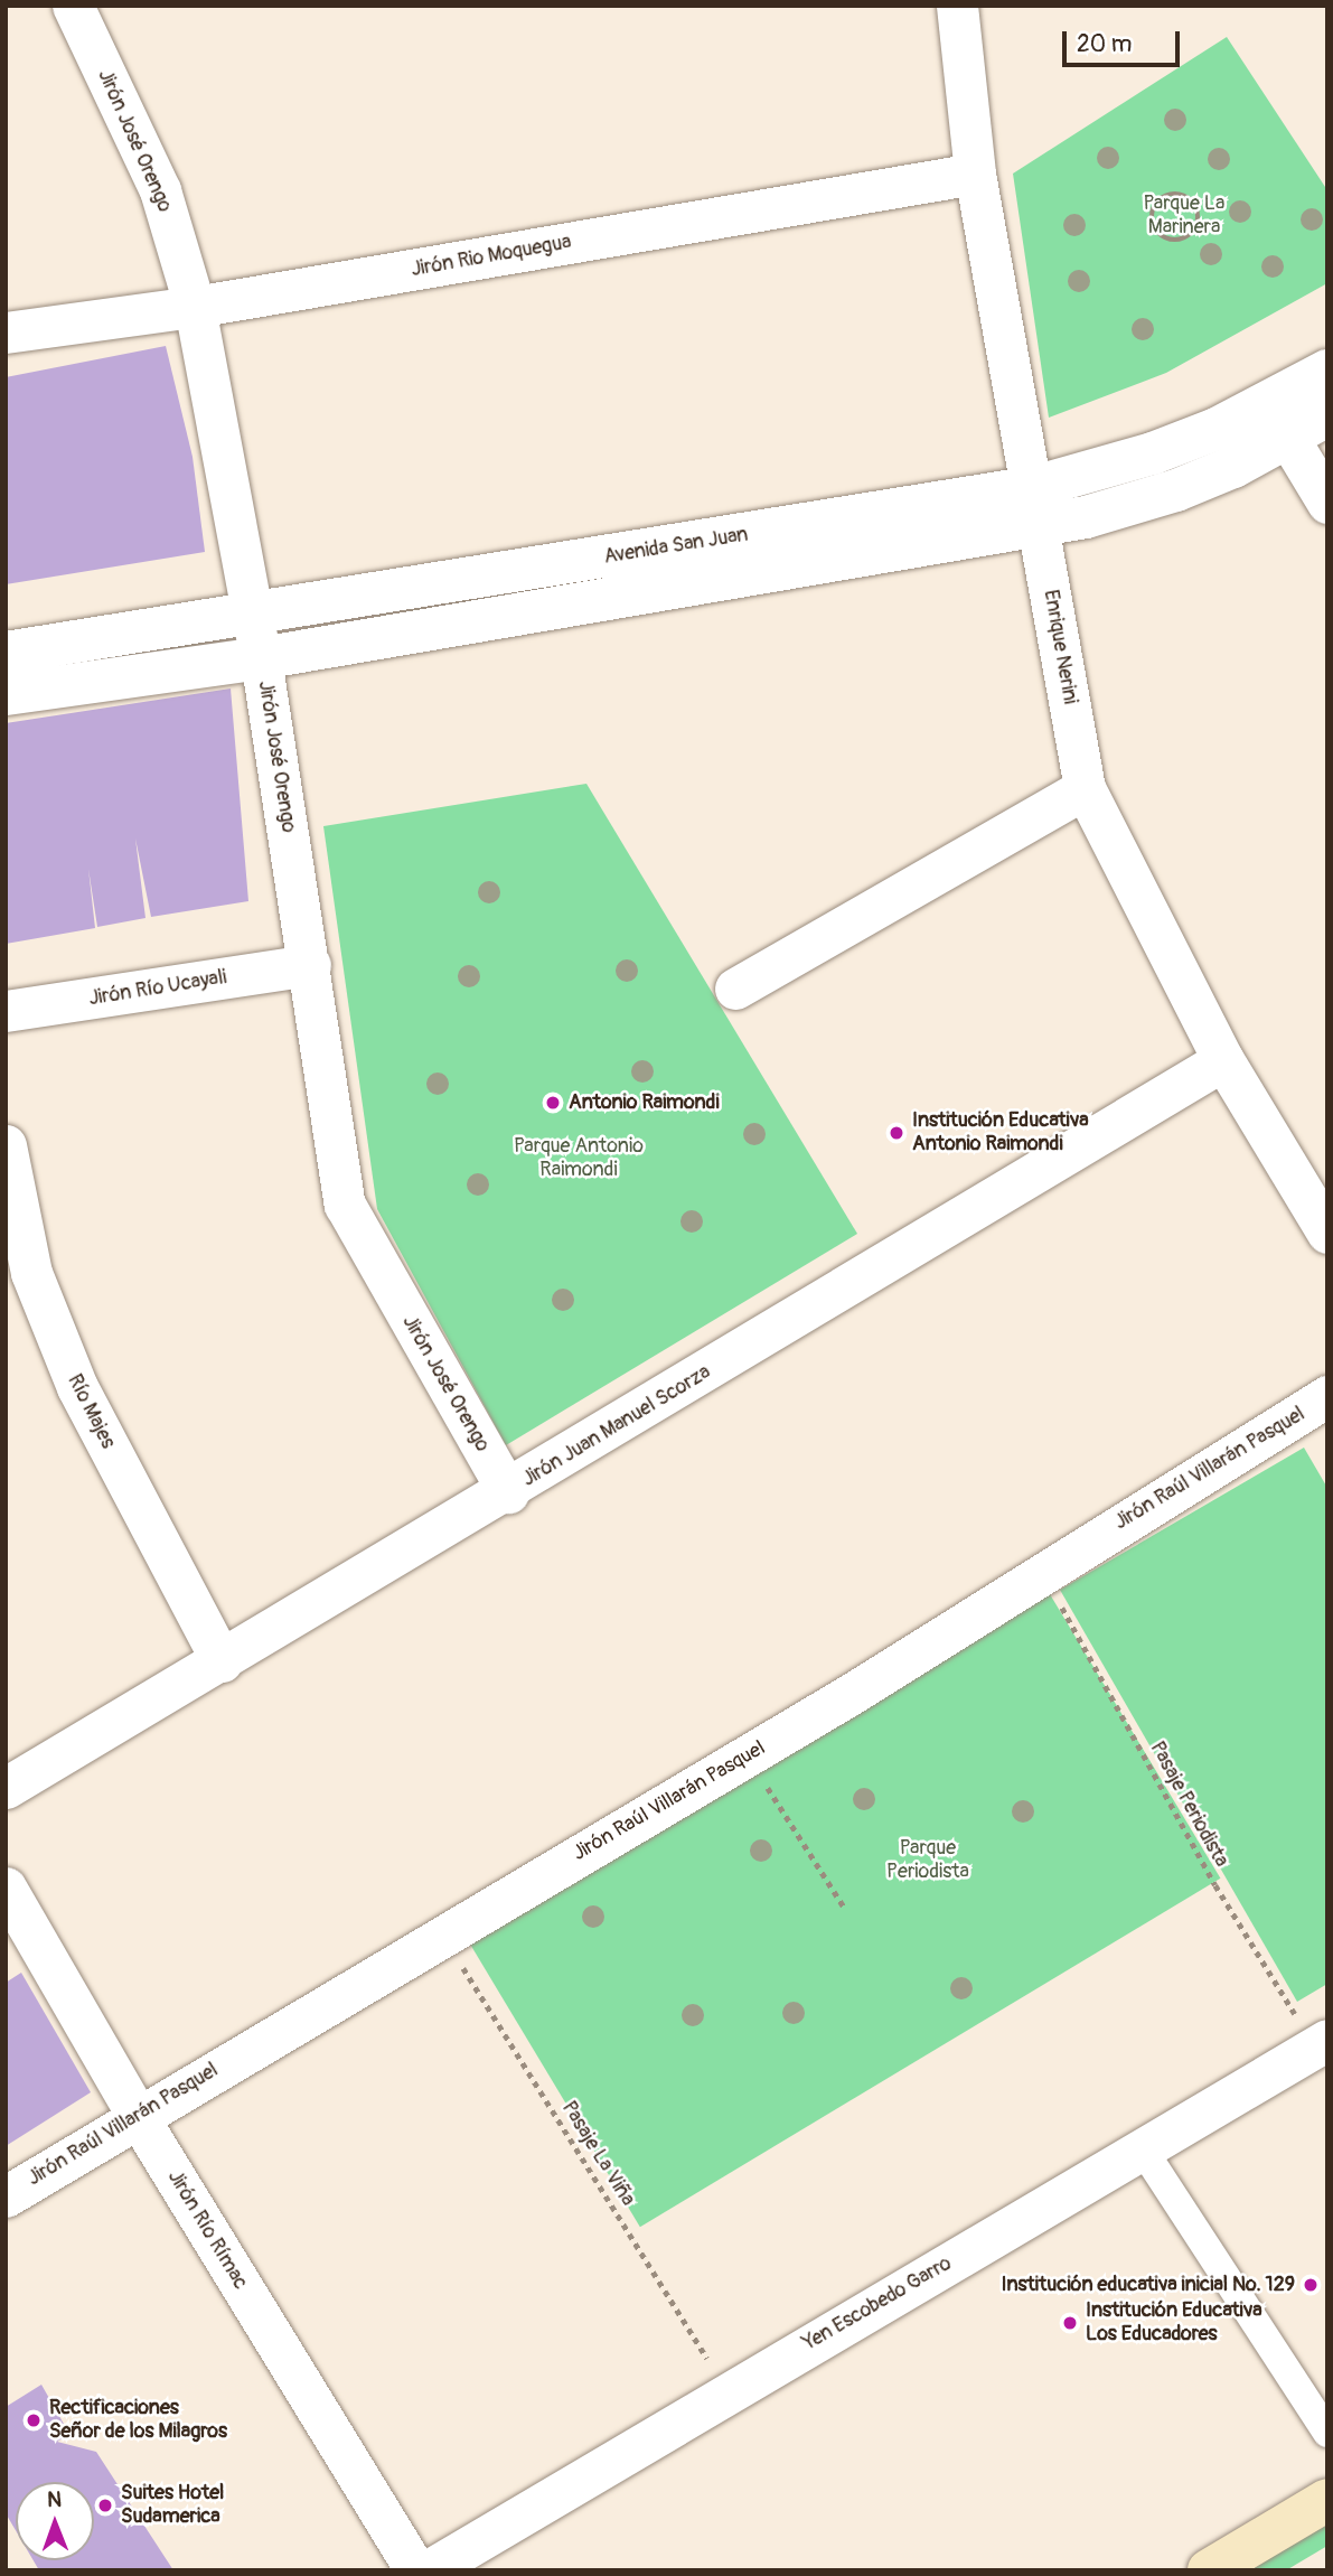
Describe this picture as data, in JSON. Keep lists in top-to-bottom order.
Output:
{
  "streets": {
    "street": [
      "Jirón José Orengo",
      "Jirón Rio Moquegua",
      "Avenida San Juan",
      "Enrique Nerini",
      "Jirón Río Ucayali",
      "Río Majes",
      "Jirón Juan Manuel Scorza",
      "Jirón Raúl Villarán Pasquel",
      "Jirón Río Rímac",
      "Yen Escobedo Garro"
    ],
    "path": ["Pasaje Periodista", "Pasaje La Viña"]
  },
  "crossings": [
    ["Jirón José Orengo", "Jirón Rio Moquegua"],
    ["Jirón José Orengo", "Avenida San Juan"],
    ["Jirón José Orengo", "Jirón Río Ucayali"],
    ["Jirón José Orengo", "Jirón Juan Manuel Scorza"],
    ["Jirón Rio Moquegua", "Enrique Nerini"],
    ["Avenida San Juan", "Enrique Nerini"],
    ["Enrique Nerini", "Jirón Juan Manuel Scorza"],
    ["Río Majes", "Jirón Juan Manuel Scorza"],
    ["Jirón Raúl Villarán Pasquel", "Pasaje Periodista"],
    ["Jirón Raúl Villarán Pasquel", "Pasaje La Viña"],
    ["Jirón Raúl Villarán Pasquel", "Jirón Río Rímac"],
    ["Pasaje Periodista", "Yen Escobedo Garro"],
    ["Pasaje La Viña", "Yen Escobedo Garro"]
  ],
  "parks": ["Parque La Marinera", "Parque Antonio Raimondi", "Parque Periodista"],
  "places": [
    "Antonio Raimondi",
    "Institución Educativa Antonio Raimondi",
    "Institución educativa inicial No. 129",
    "Institución Educativa Los Educadores",
    "Rectificaciones Señor de los Milagros",
    "Suites Hotel Sudamerica"
  ],
  "scale_bar": "20 m",
  "north": "top"
}
